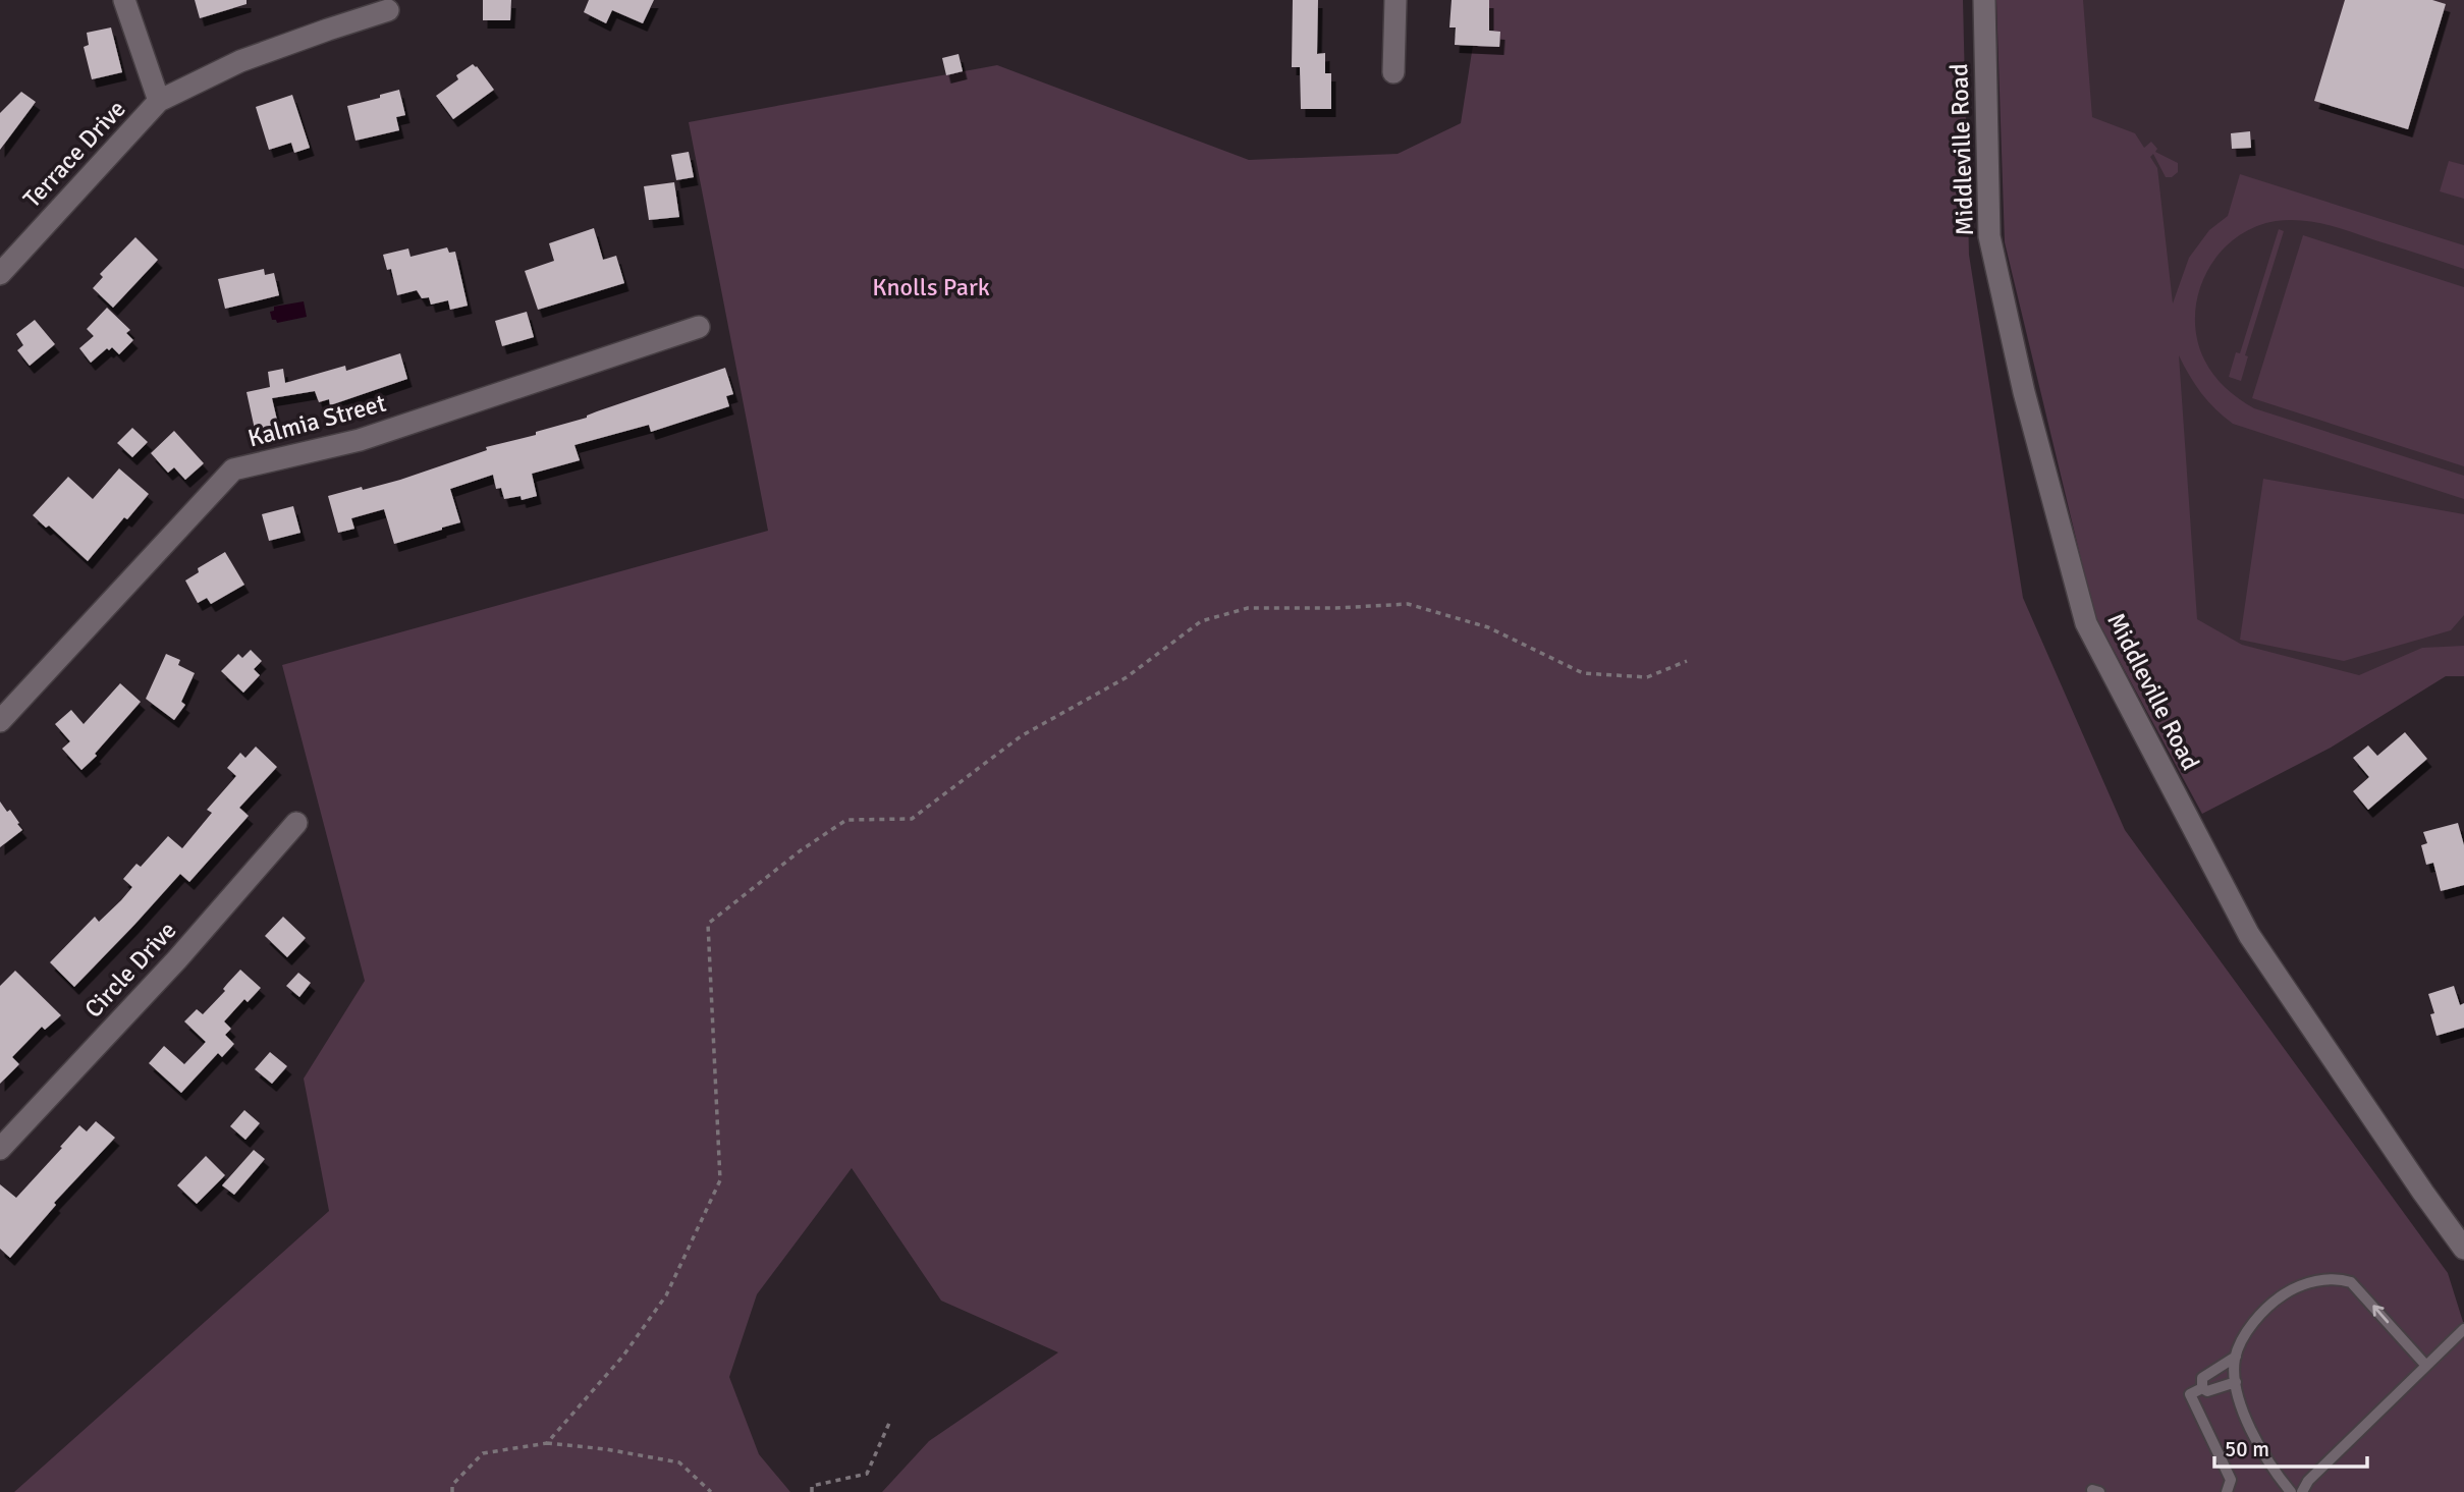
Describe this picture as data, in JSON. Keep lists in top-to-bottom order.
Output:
{
  "streets": {
    "street": [
      "Middleville Road",
      "Terrace Drive",
      "Kalmia Street",
      "Circle Drive"
    ]
  },
  "parks": ["Knolls Park"],
  "scale_bar": "50 m"
}
